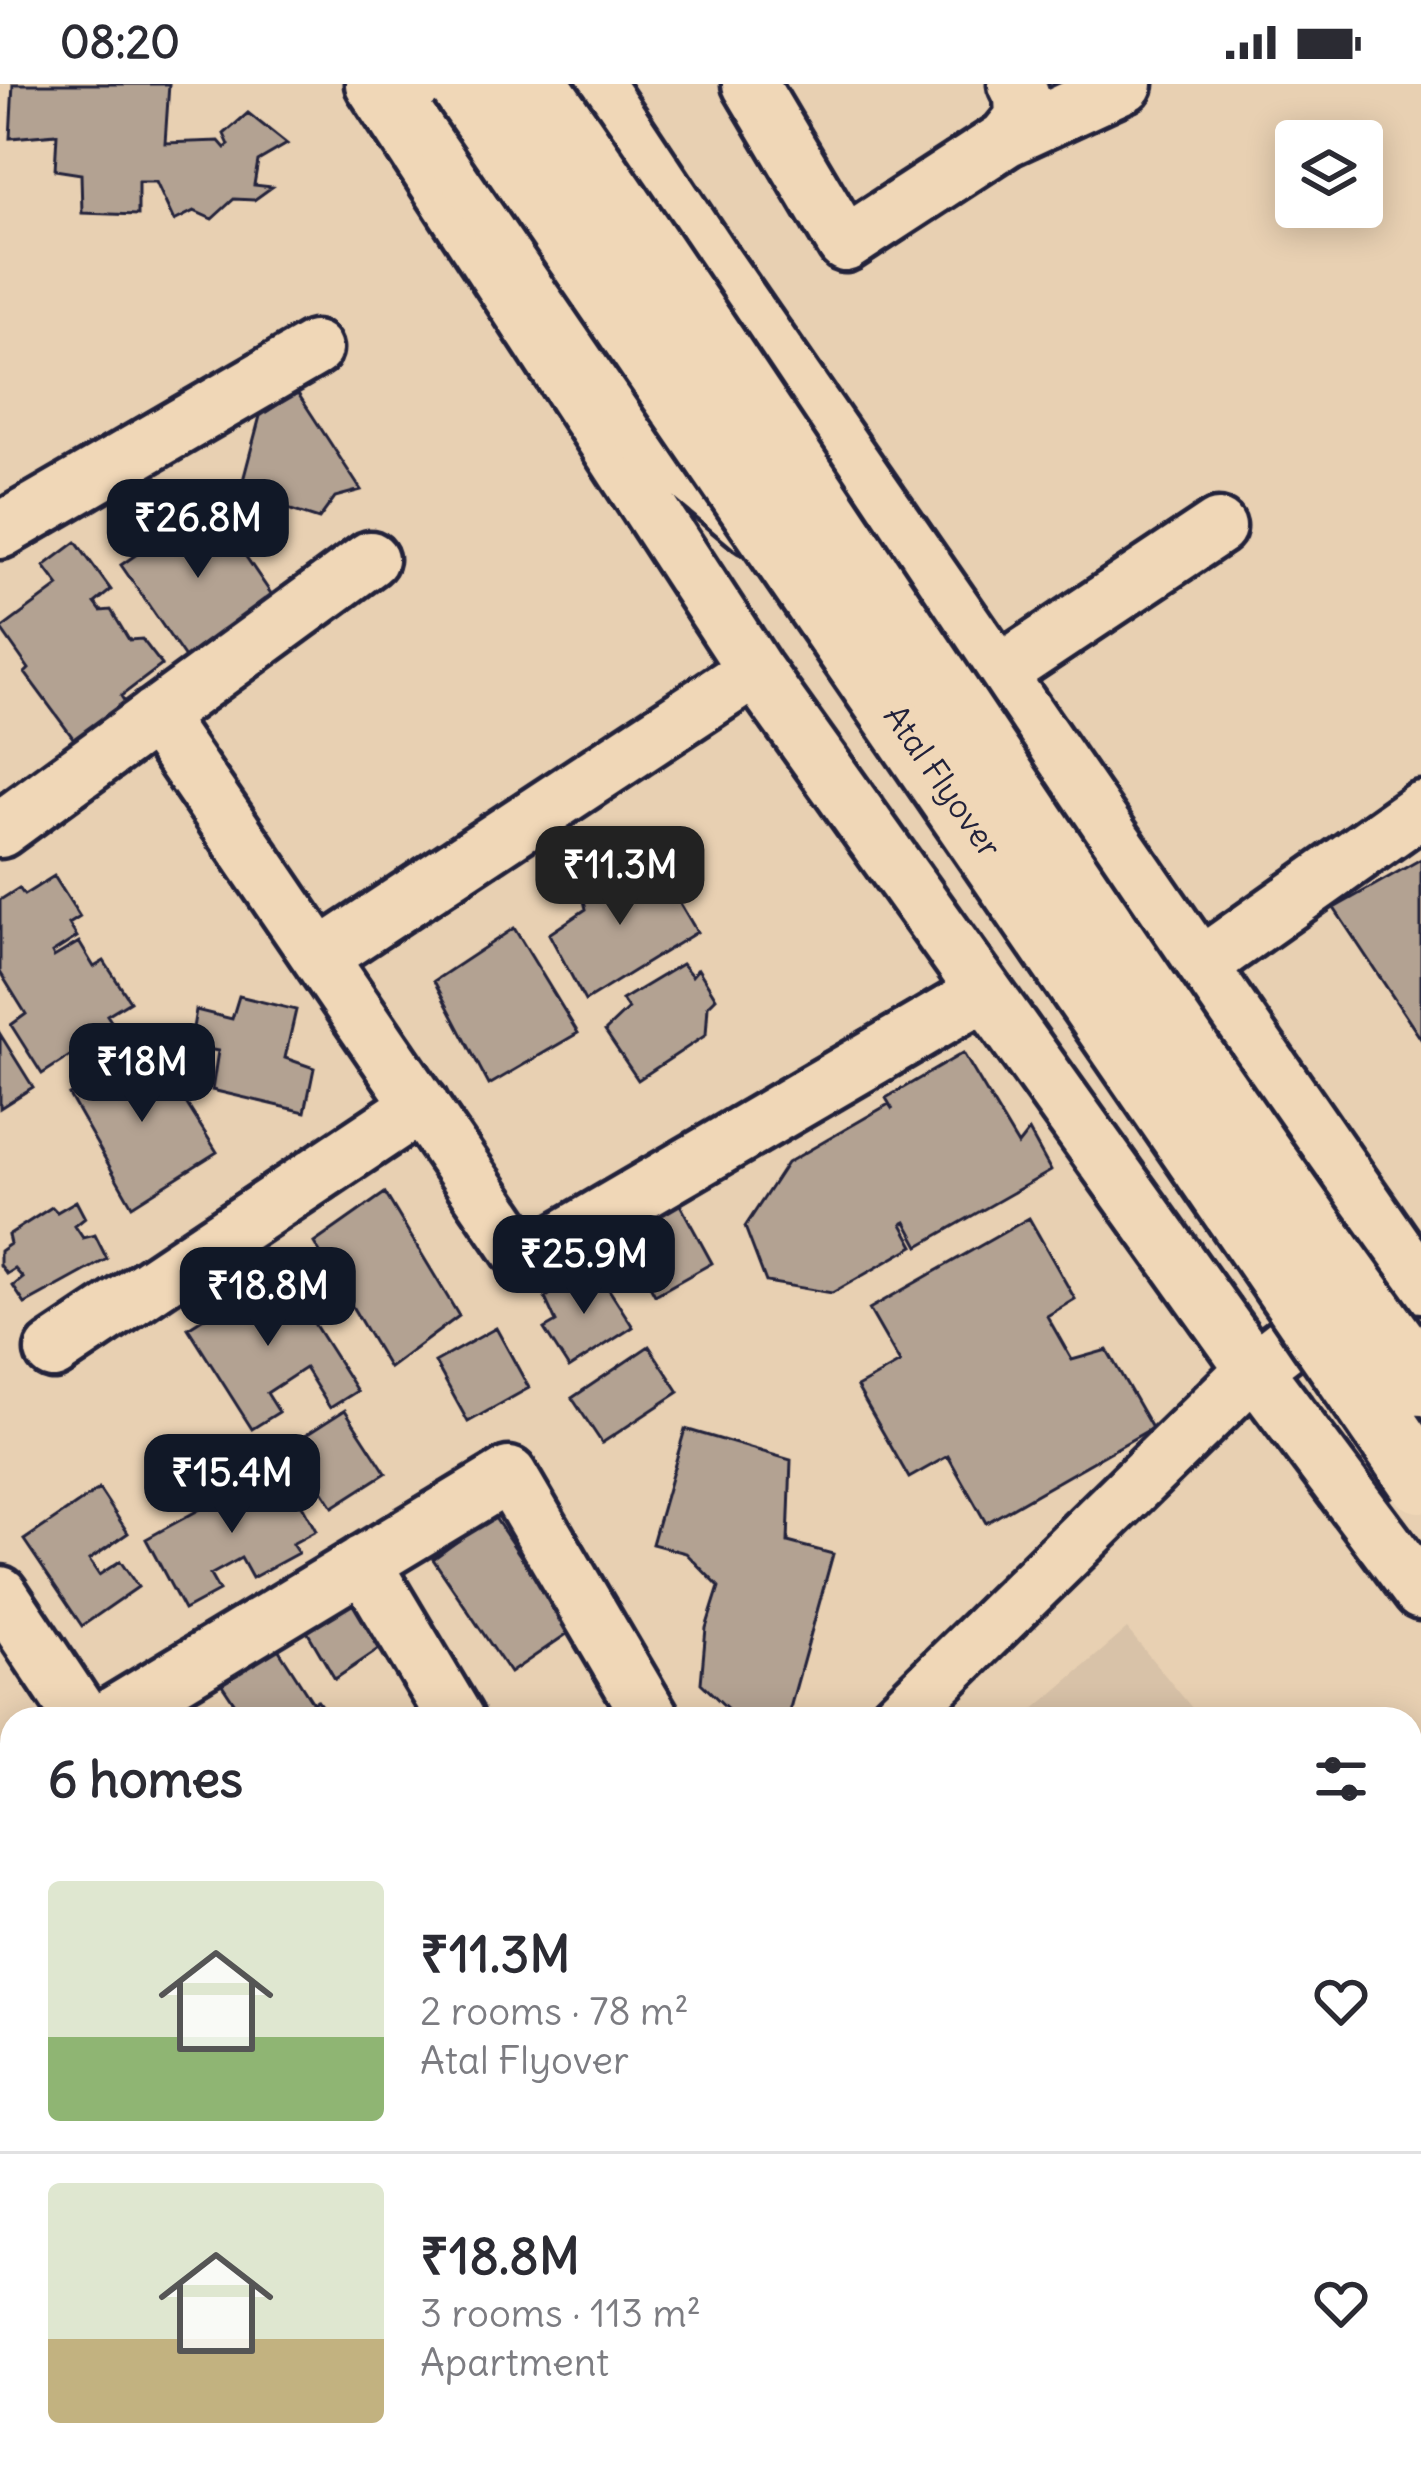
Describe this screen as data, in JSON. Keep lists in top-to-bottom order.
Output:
{
  "streets": {
    "main road": ["Atal Flyover"]
  },
  "page": {
    "status": "08:20",
    "price": [
      "₹26.8M",
      "₹11.3M",
      "₹18M",
      "₹25.9M",
      "₹18.8M",
      "₹15.4M"
    ],
    "heading": "6 homes",
    "list": [
      {
        "name": "₹11.3M",
        "note": "2 rooms · 78 m² · Atal Flyover"
      },
      {
        "name": "₹18.8M",
        "note": "3 rooms · 113 m² · Apartment"
      }
    ]
  }
}
